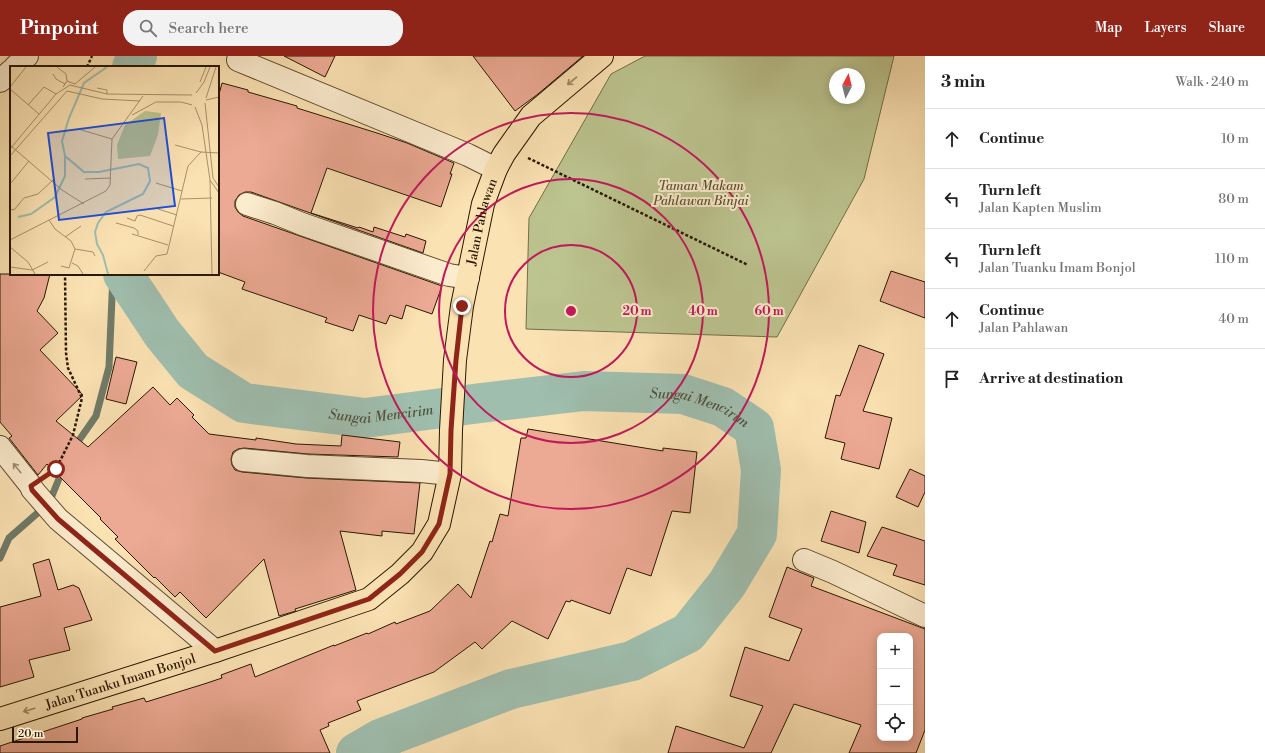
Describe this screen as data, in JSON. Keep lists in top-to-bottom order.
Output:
{
  "streets": {
    "main road": ["Jalan Pahlawan", "Jalan Tuanku Imam Bonjol"]
  },
  "crossings": [
    ["Jalan Pahlawan", "Jalan Tuanku Imam Bonjol"]
  ],
  "one_way": ["Jalan Tuanku Imam Bonjol"],
  "water": ["Sungai Mencirim"],
  "parks": ["Taman Makam Pahlawan Binjai"],
  "scale_bar": "20 m",
  "north": "top",
  "page": {
    "header": "Pinpoint",
    "search": "Search here",
    "nav": ["Map", "Layers", "Share"],
    "heading": ["3 min", "Walk · 240 m"],
    "list": [
      ["Continue", "10 m"],
      ["Turn left", "Jalan Kapten Muslim", "80 m"],
      ["Turn left", "Jalan Tuanku Imam Bonjol", "110 m"],
      ["Continue", "Jalan Pahlawan", "40 m"],
      "Arrive at destination"
    ],
    "map_buttons": ["+", "−"],
    "scale": "20 m"
  },
  "rings": ["20 m", "40 m", "60 m"]
}
